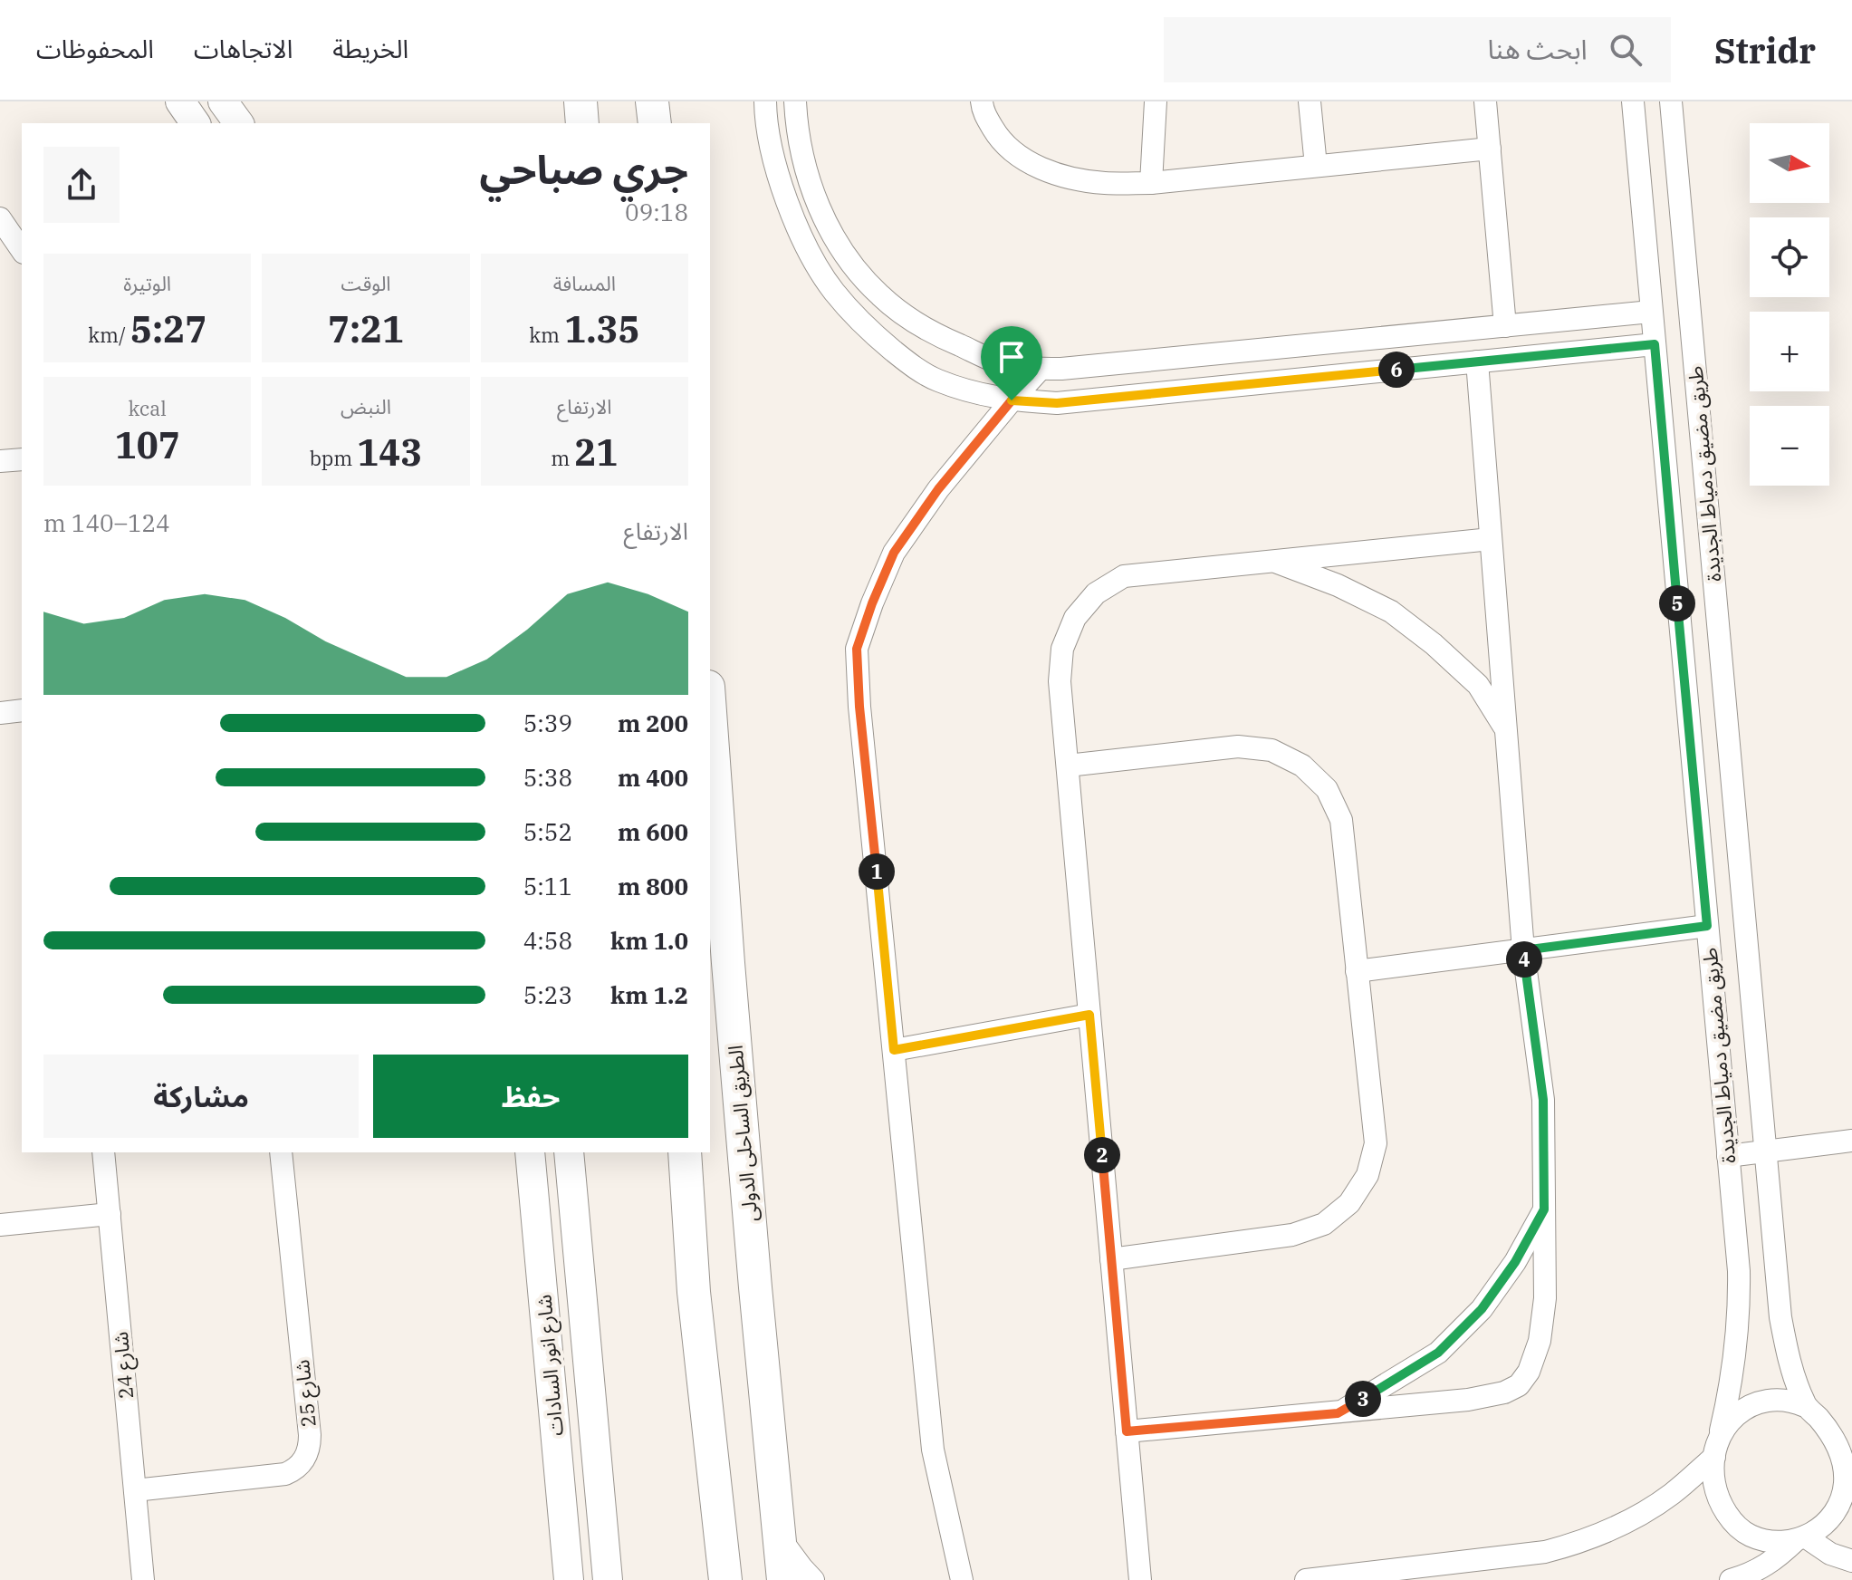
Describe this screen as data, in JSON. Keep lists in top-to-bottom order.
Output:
{
  "streets": {
    "highway": ["الطريق الساحلى الدولى"],
    "main road": ["شارع انور السادات"],
    "street": ["طريق مضيق دمياط الجديدة", "شارع 24", "شارع 25"]
  },
  "crossings": [
    ["شارع 24", "شارع 25"]
  ],
  "north": "right",
  "page": {
    "header": "Stridr",
    "search": "ابحث هنا",
    "nav": ["الخريطة", "الاتجاهات", "المحفوظات"],
    "map_buttons": ["+", "−"],
    "heading": ["جري صباحي", "09:18"],
    "stats": [
      ["المسافة", "1.35 km"],
      ["الوقت", "7:21"],
      ["الوتيرة", "5:27 /km"],
      ["الارتفاع", "21 m"],
      ["النبض", "143 bpm"],
      ["kcal", "107"]
    ],
    "pins": [
      "6",
      "5",
      "1",
      "4",
      "2",
      "3"
    ],
    "chart": ["الارتفاع", "124–140 m"],
    "list": [
      {
        "name": "200 m",
        "note": "5:39"
      },
      {
        "name": "400 m",
        "note": "5:38"
      },
      {
        "name": "600 m",
        "note": "5:52"
      },
      {
        "name": "800 m",
        "note": "5:11"
      },
      {
        "name": "1.0 km",
        "note": "4:58"
      },
      {
        "name": "1.2 km",
        "note": "5:23"
      }
    ],
    "buttons": ["حفظ", "مشاركة"]
  }
}
